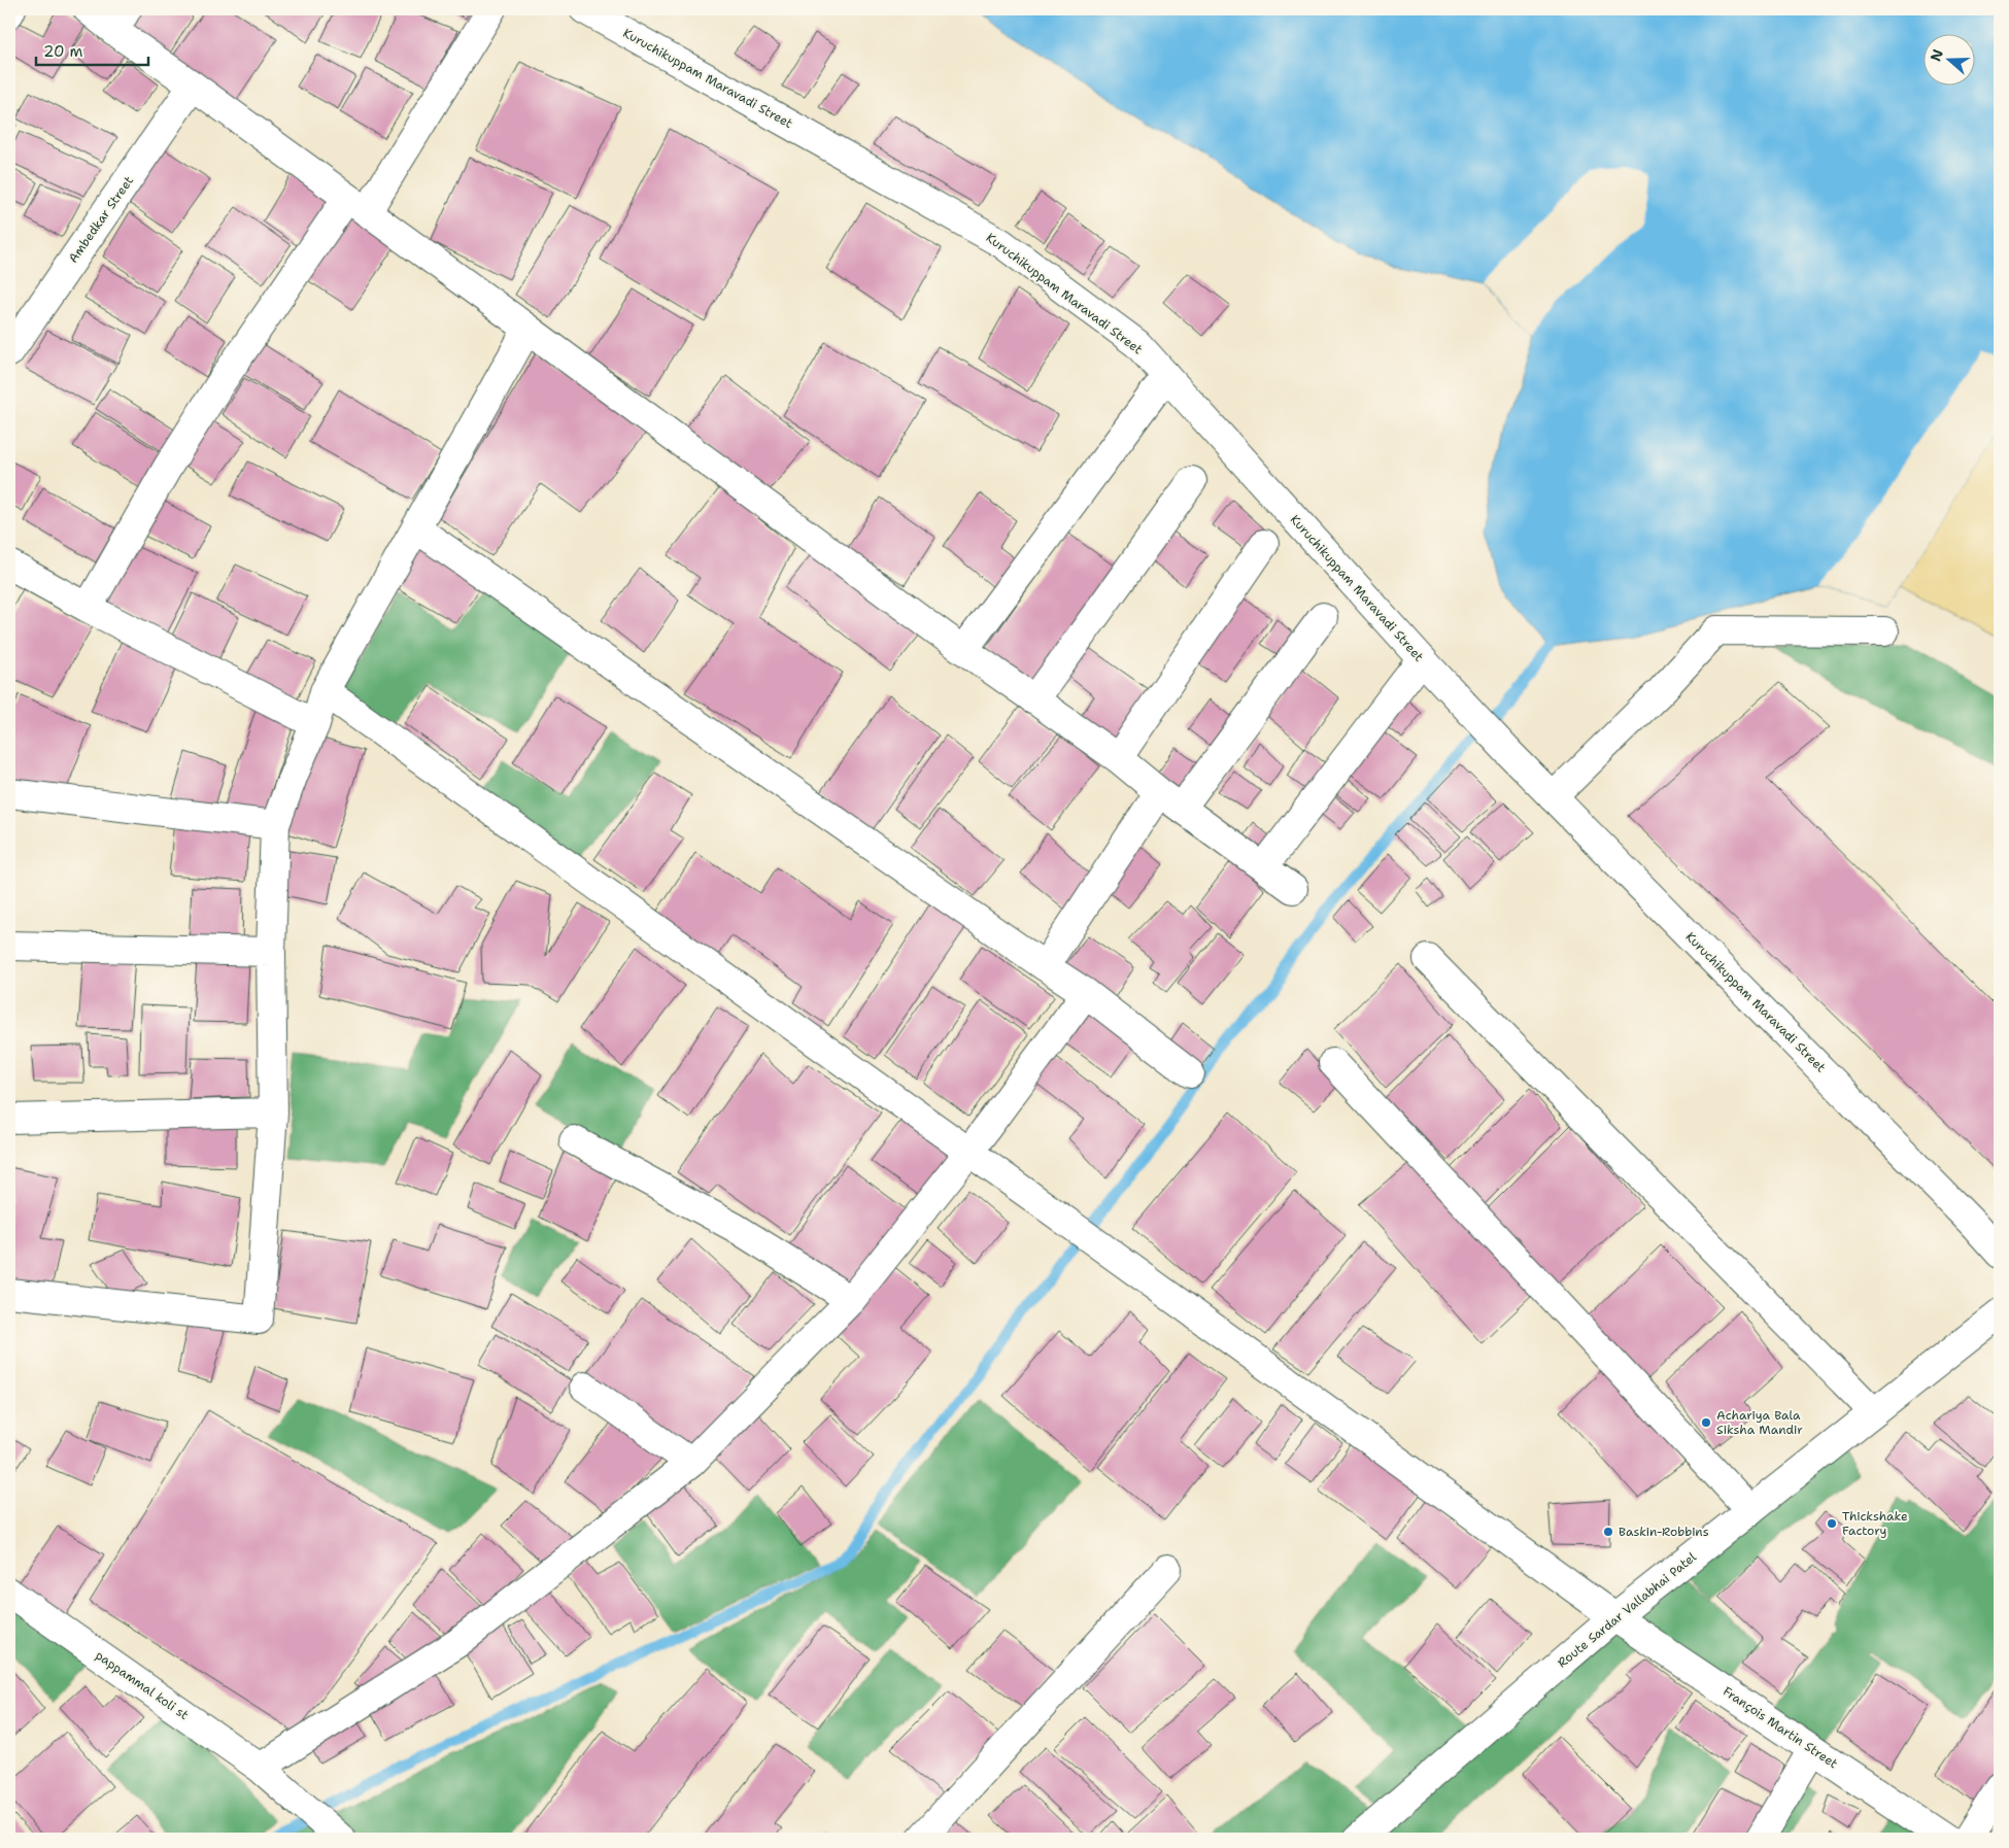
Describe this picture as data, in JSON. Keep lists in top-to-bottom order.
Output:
{
  "streets": {
    "street": [
      "Kuruchikuppam Maravadi Street",
      "Ambedkar Street",
      "Route Sardar Vallabhai Patel",
      "pappammal koli st",
      "François Martin Street"
    ]
  },
  "crossings": [
    ["Route Sardar Vallabhai Patel", "François Martin Street"]
  ],
  "places": ["Achariya Bala Siksha Mandir", "Thickshake Factory", "Baskin-Robbins"],
  "scale_bar": "20 m",
  "north": "left"
}
